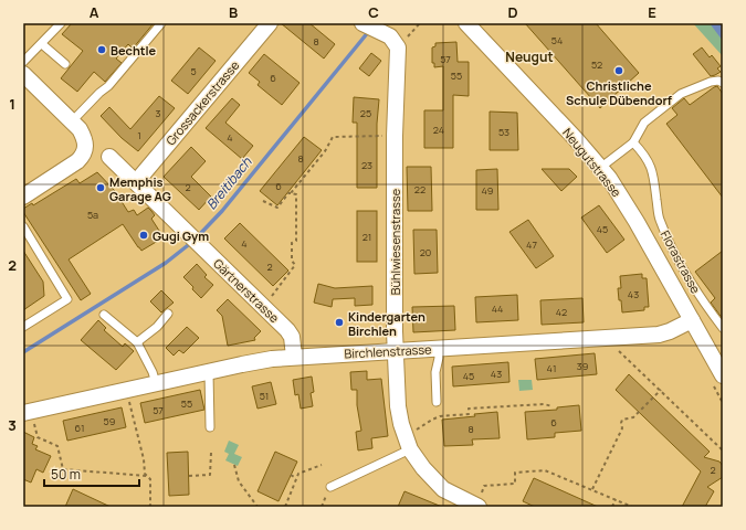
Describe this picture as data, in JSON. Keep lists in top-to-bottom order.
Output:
{
  "streets": {
    "street": [
      "Grossackerstrasse",
      "Neugutstrasse",
      "Bühlwiesenstrasse",
      "Gärtnerstrasse",
      "Birchlenstrasse"
    ],
    "lane": ["Florastrasse"]
  },
  "crossings": [
    ["Grossackerstrasse", "Gärtnerstrasse"],
    ["Neugutstrasse", "Birchlenstrasse"],
    ["Bühlwiesenstrasse", "Birchlenstrasse"],
    ["Gärtnerstrasse", "Birchlenstrasse"]
  ],
  "districts": ["Neugut"],
  "water": ["Breitibach"],
  "places": [
    "Bechtle",
    "Christliche Schule Dübendorf",
    "Memphis Garage AG",
    "Gugi Gym",
    "Kindergarten Birchlen"
  ],
  "house_numbers": [
    "54",
    "8",
    "57",
    "52",
    "5",
    "55",
    "6",
    "3",
    "25",
    "24",
    "53",
    "1",
    "4",
    "8",
    "23",
    "6",
    "2",
    "22",
    "49",
    "5a",
    "45",
    "21",
    "4",
    "47",
    "20",
    "2",
    "43",
    "44",
    "42",
    "39",
    "41",
    "43",
    "45",
    "51",
    "55",
    "57",
    "59",
    "6",
    "61",
    "8",
    "2"
  ],
  "scale_bar": "50 m",
  "grid": {
    "columns": [
      "A",
      "B",
      "C",
      "D",
      "E"
    ],
    "rows": ["1", "2", "3"]
  }
}
